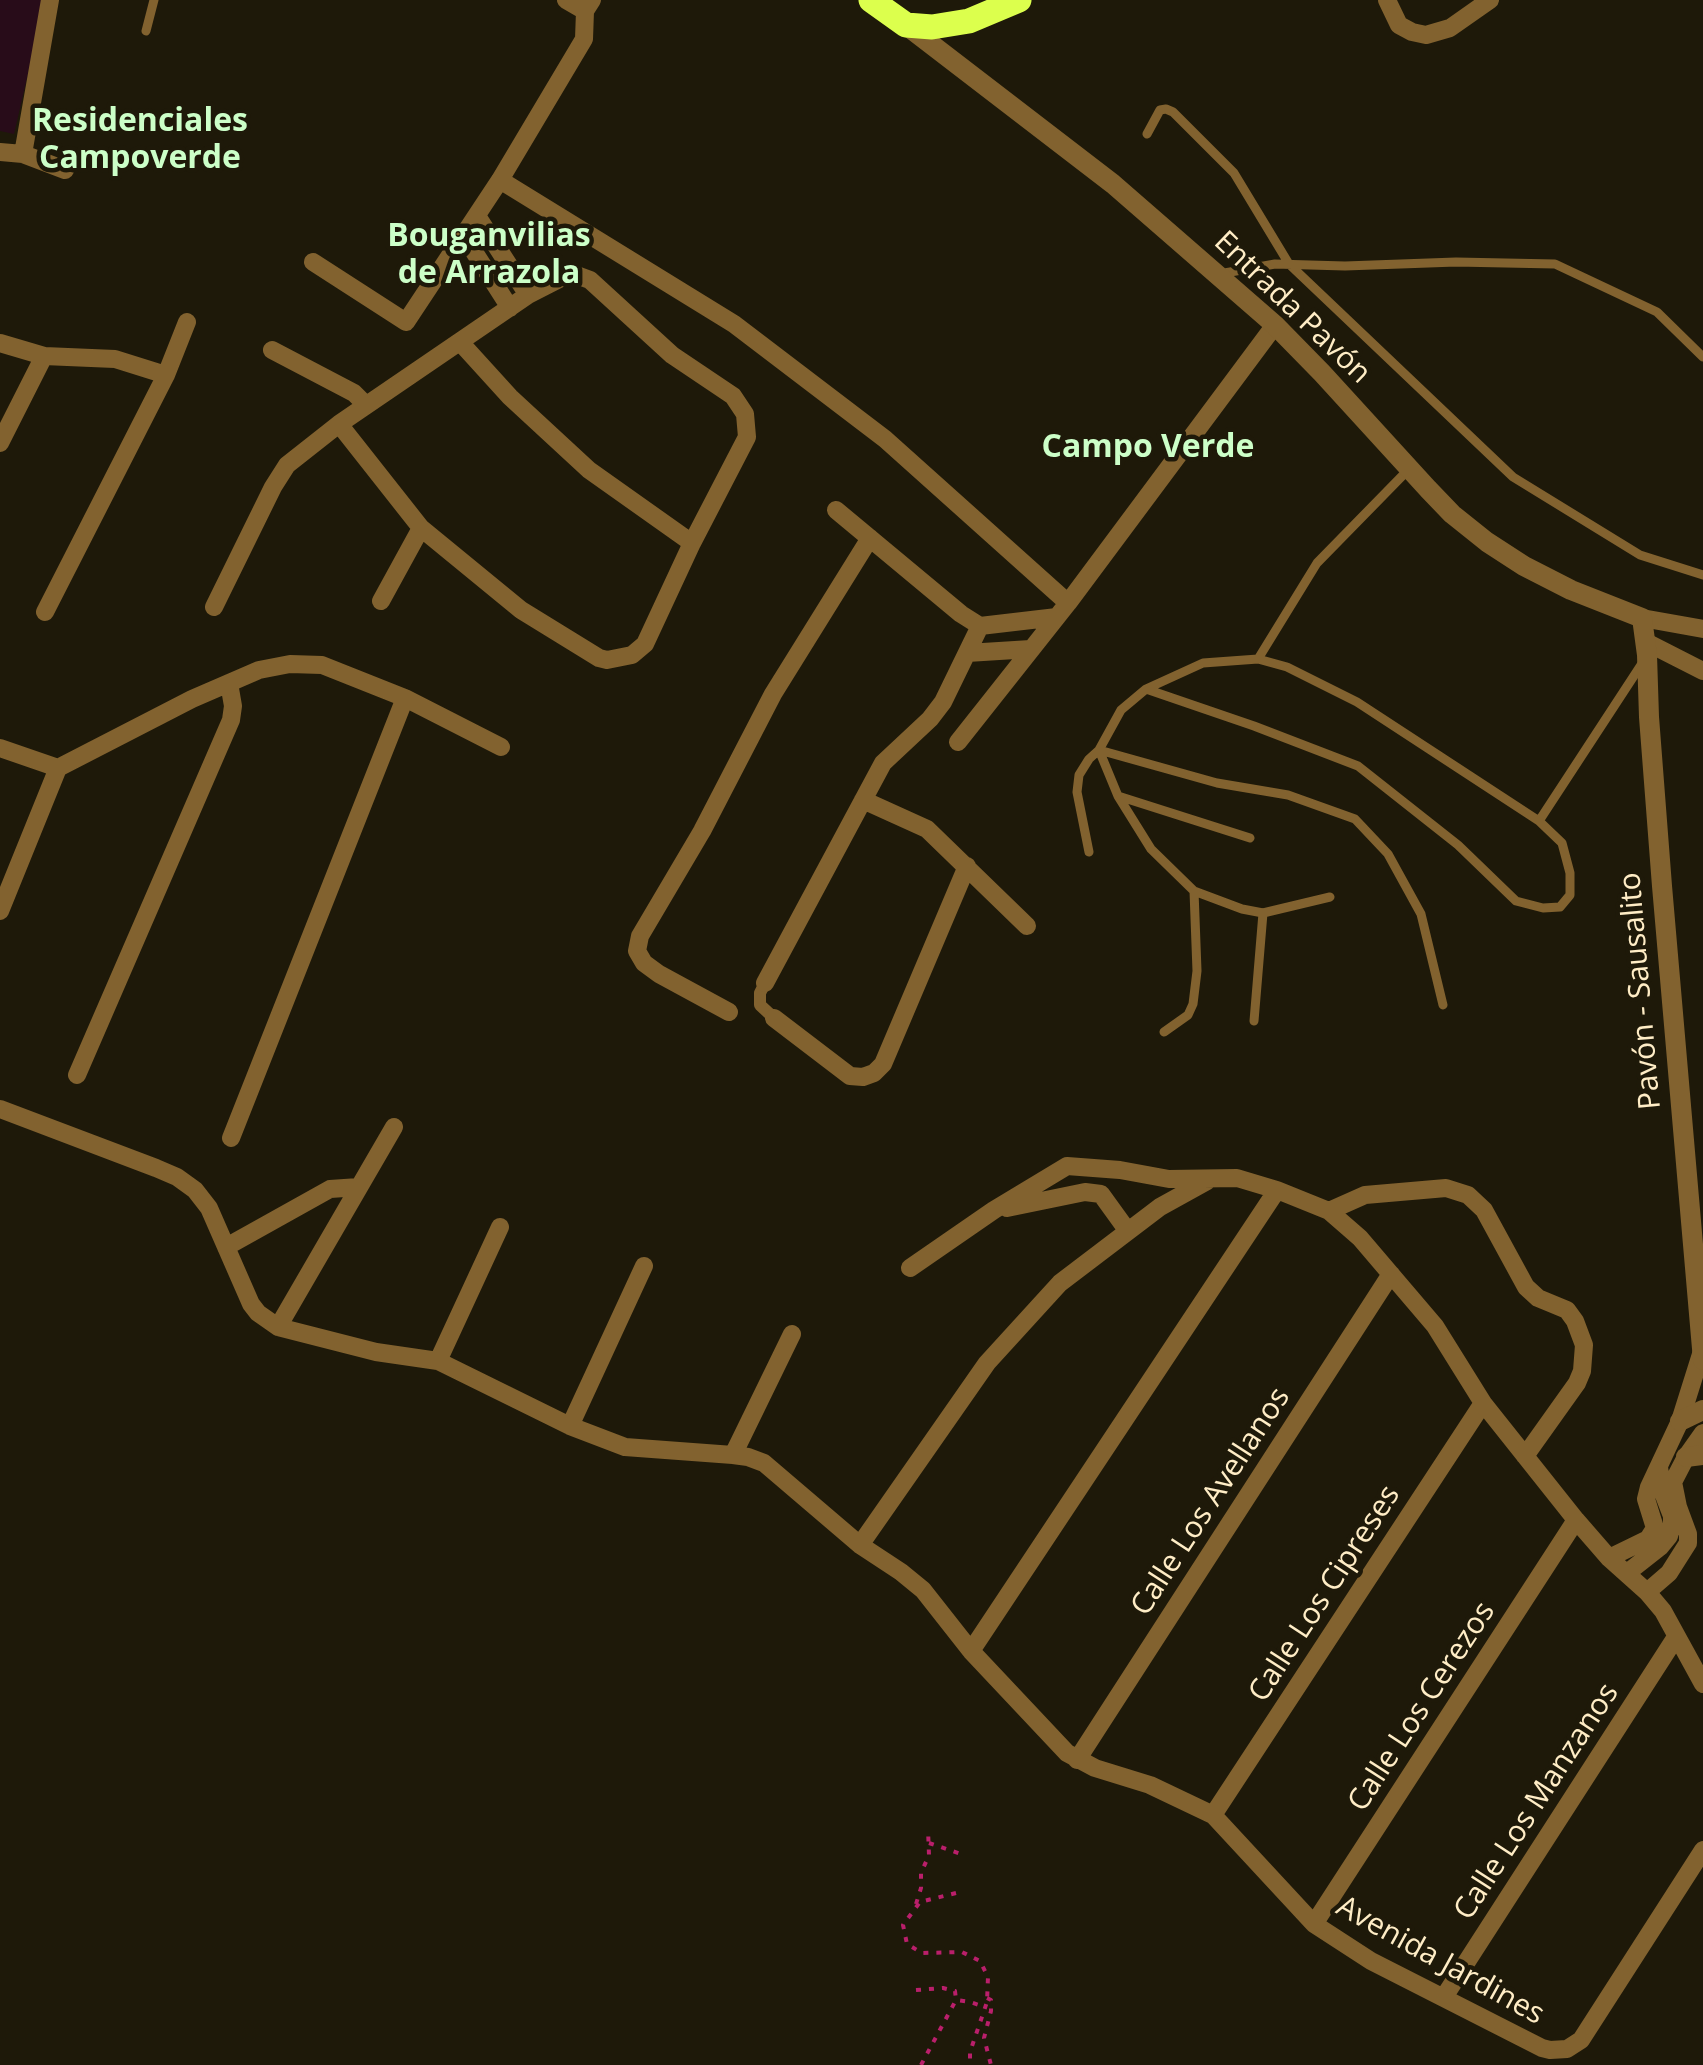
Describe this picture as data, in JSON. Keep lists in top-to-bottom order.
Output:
{
  "streets": {
    "street": [
      "Entrada Pavón",
      "Pavón - Sausalito",
      "Calle Los Avellanos",
      "Calle Los Cipreses",
      "Calle Los Cerezos",
      "Calle Los Manzanos",
      "Avenida Jardines"
    ]
  },
  "crossings": [
    ["Entrada Pavón", "Pavón - Sausalito"],
    ["Calle Los Avellanos", "Avenida Jardines"],
    ["Calle Los Cipreses", "Avenida Jardines"],
    ["Calle Los Cerezos", "Avenida Jardines"],
    ["Calle Los Manzanos", "Avenida Jardines"]
  ],
  "districts": ["Residenciales Campoverde", "Bouganvilias de Arrazola", "Campo Verde"]
}
